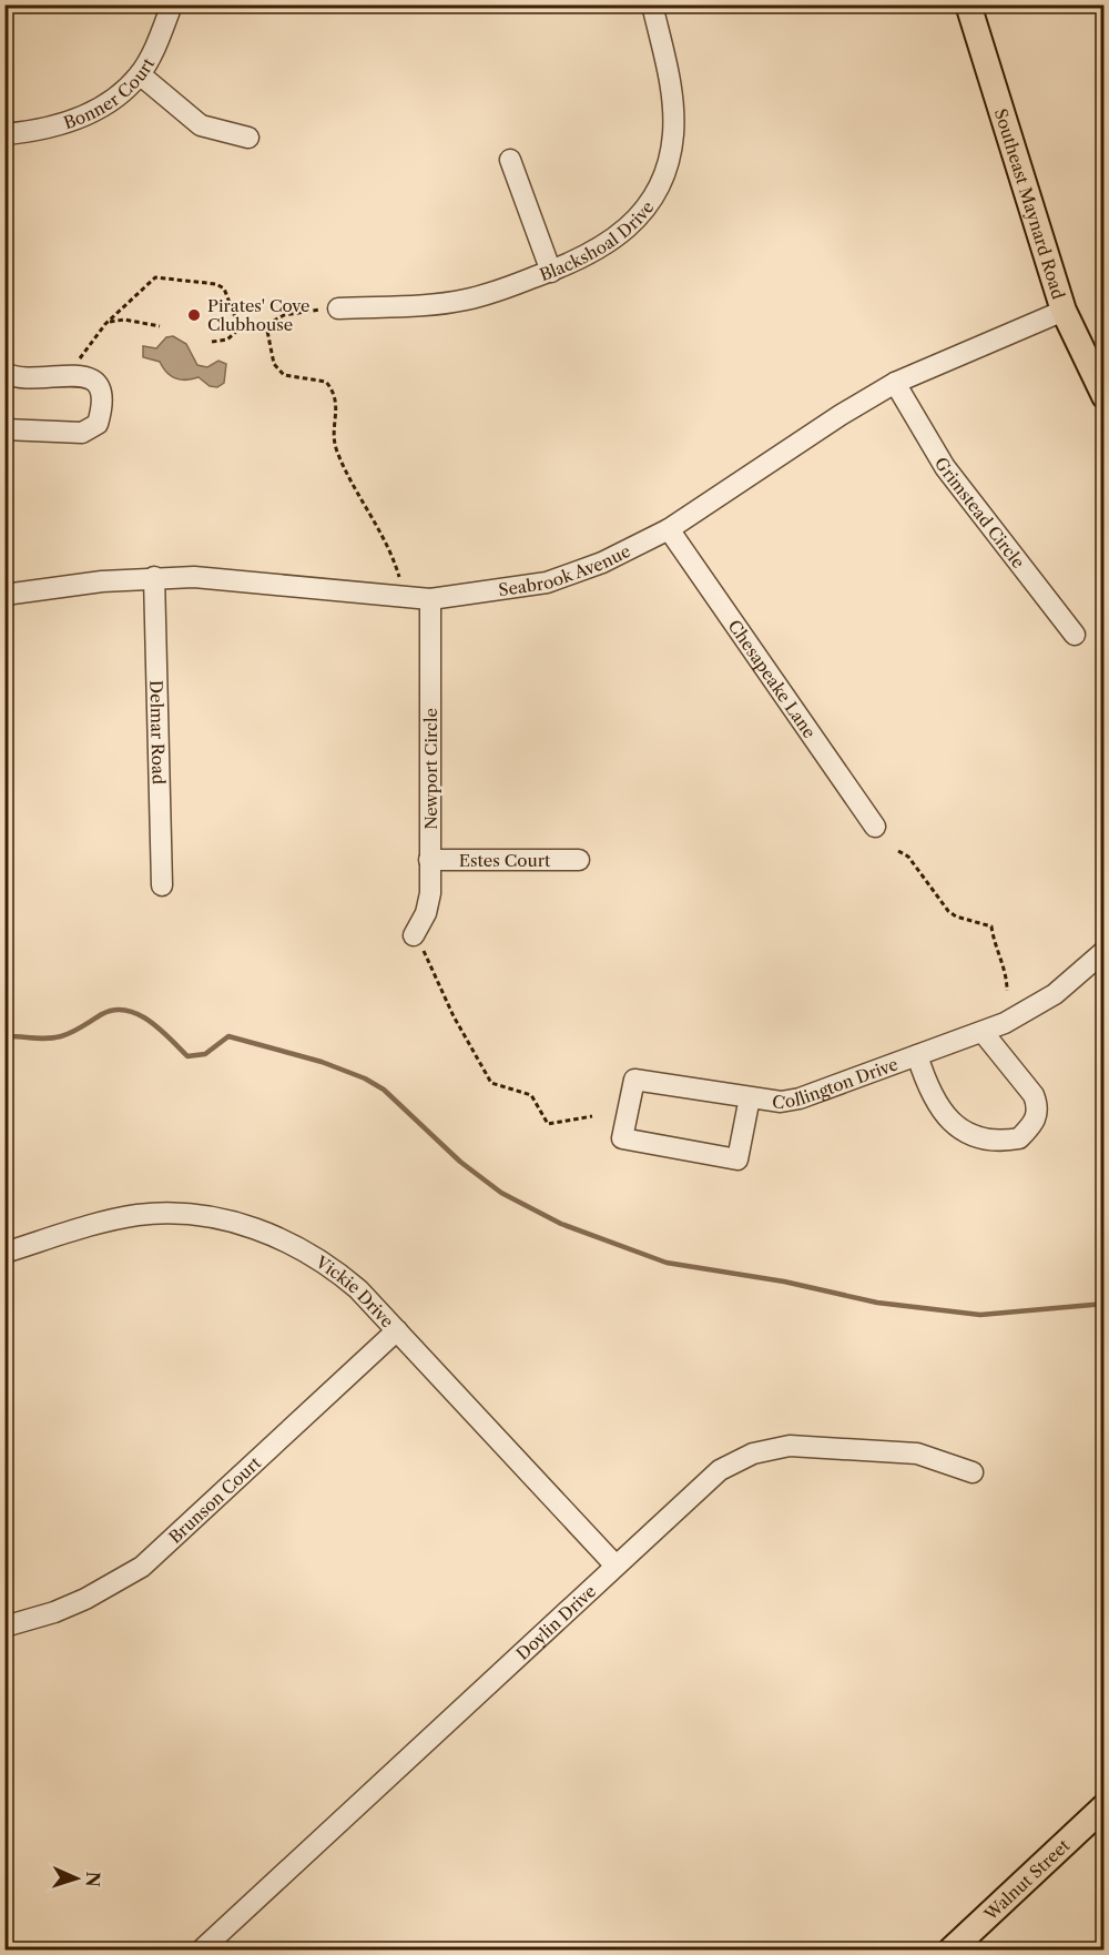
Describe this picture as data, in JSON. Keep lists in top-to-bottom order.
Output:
{
  "streets": {
    "main road": ["Southeast Maynard Road", "Walnut Street"],
    "street": [
      "Bonner Court",
      "Blackshoal Drive",
      "Grimstead Circle",
      "Seabrook Avenue",
      "Chesapeake Lane",
      "Delmar Road",
      "Newport Circle",
      "Estes Court",
      "Collington Drive",
      "Vickie Drive",
      "Brunson Court",
      "Doylin Drive"
    ]
  },
  "crossings": [
    ["Southeast Maynard Road", "Seabrook Avenue"],
    ["Grimstead Circle", "Seabrook Avenue"],
    ["Seabrook Avenue", "Chesapeake Lane"],
    ["Seabrook Avenue", "Delmar Road"],
    ["Seabrook Avenue", "Newport Circle"],
    ["Newport Circle", "Estes Court"],
    ["Vickie Drive", "Brunson Court"],
    ["Vickie Drive", "Doylin Drive"]
  ],
  "places": ["Pirates' Cove Clubhouse"],
  "north": "right"
}
